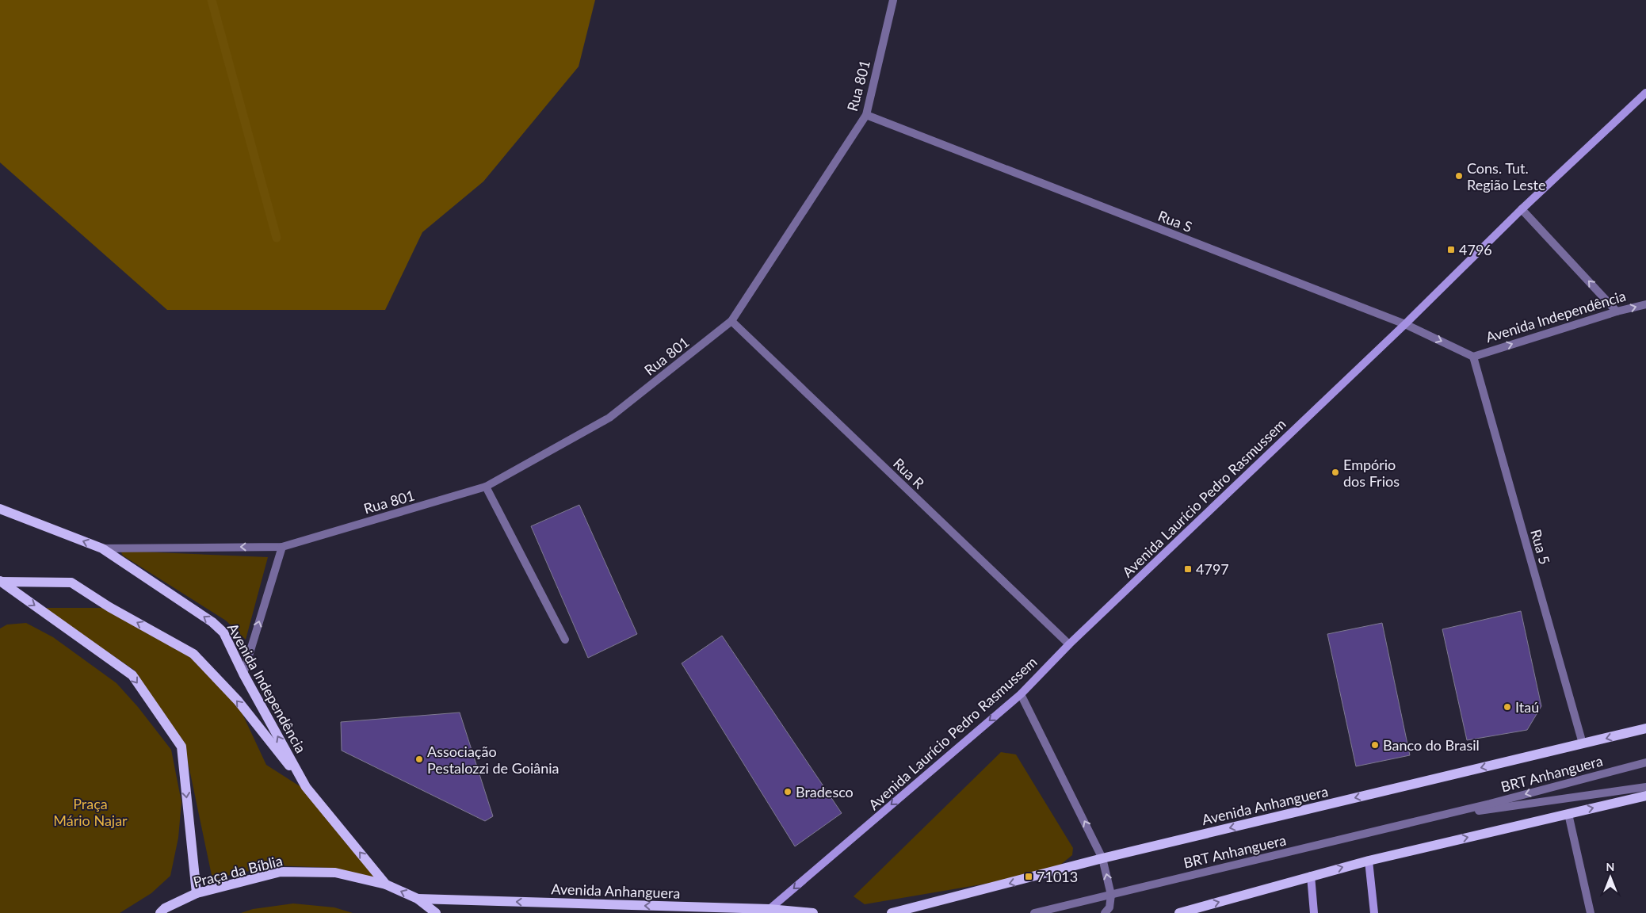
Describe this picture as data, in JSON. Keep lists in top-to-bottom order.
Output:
{
  "streets": {
    "main road": ["Avenida Independência", "Avenida Anhanguera", "Praça da Bíblia"],
    "street": [
      "Rua 801",
      "Rua S",
      "Rua R",
      "Avenida Laurício Pedro Rasmussem",
      "Rua 5",
      "BRT Anhanguera"
    ]
  },
  "crossings": [
    ["Rua 801", "Rua S"],
    ["Rua 801", "Avenida Independência"],
    ["Rua 801", "Rua R"],
    ["Rua S", "Avenida Independência"],
    ["Rua S", "Avenida Laurício Pedro Rasmussem"],
    ["Rua S", "Rua 5"],
    ["Avenida Independência", "Rua 5"],
    ["Avenida Independência", "Praça da Bíblia"],
    ["Rua R", "Avenida Laurício Pedro Rasmussem"],
    ["Avenida Laurício Pedro Rasmussem", "Avenida Anhanguera"],
    ["Rua 5", "Avenida Anhanguera"],
    ["Avenida Anhanguera", "Praça da Bíblia"]
  ],
  "parks": ["Praça Mário Najar"],
  "places": {
    "other": [
      "Cons. Tut. Região Leste",
      "Empório dos Frios",
      "Itaú",
      "Banco do Brasil",
      "Associação Pestalozzi de Goiânia",
      "Bradesco"
    ],
    "transit": ["4796", "4797", "71013"]
  },
  "north": "top"
}
